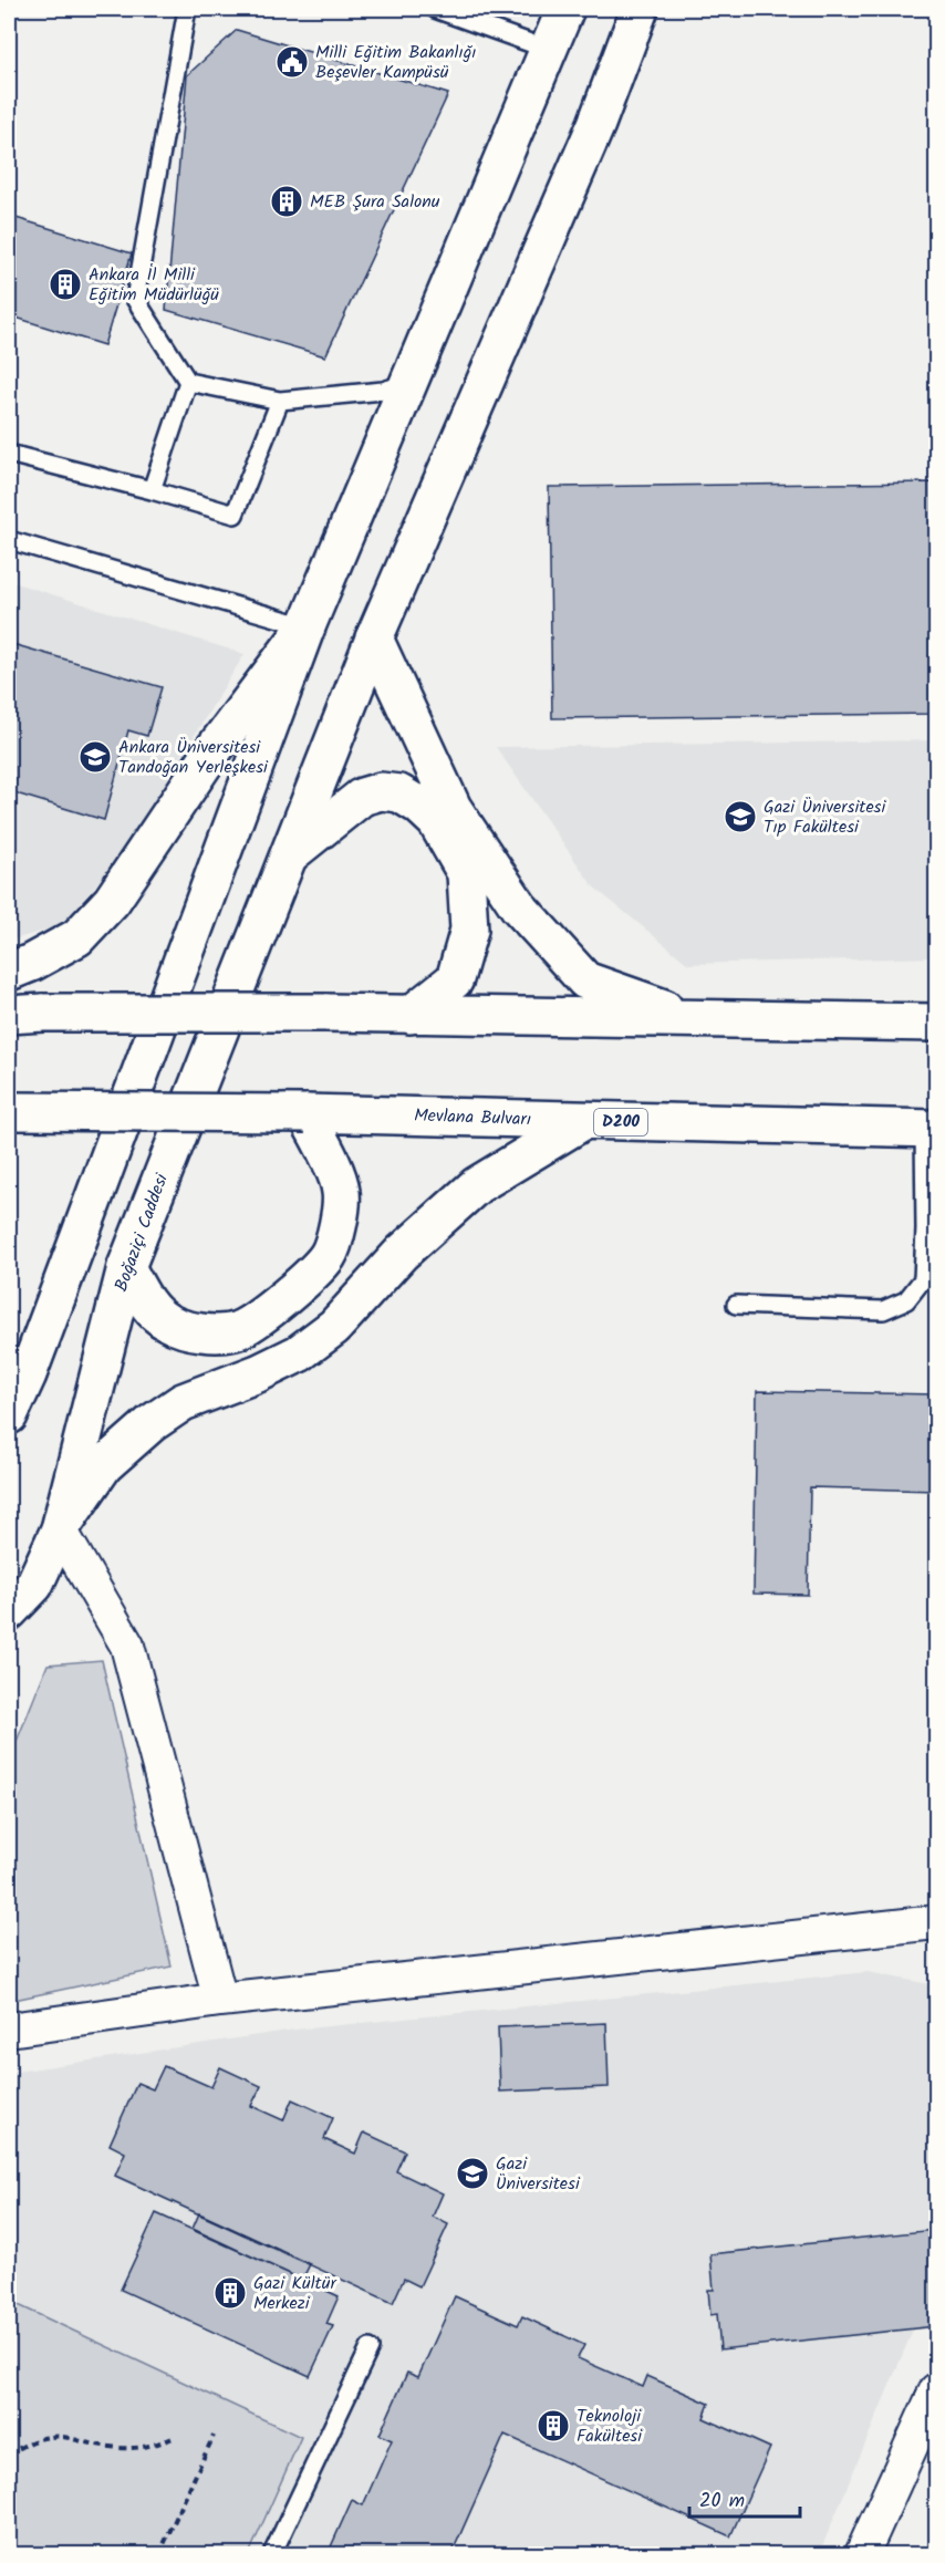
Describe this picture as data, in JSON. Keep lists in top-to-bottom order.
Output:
{
  "streets": {
    "main road": ["Mevlana Bulvarı", "D200", "Boğaziçi Caddesi"]
  },
  "places": {
    "public building": ["Milli Eğitim Bakanlığı Beşevler Kampüsü"],
    "building": [
      "MEB Şura Salonu",
      "Ankara İl Milli Eğitim Müdürlüğü",
      "Gazi Kültür Merkezi",
      "Teknoloji Fakültesi"
    ],
    "school or university": ["Ankara Üniversitesi Tandoğan Yerleşkesi", "Gazi Üniversitesi Tıp Fakültesi", "Gazi Üniversitesi"]
  },
  "scale_bar": "20 m"
}
